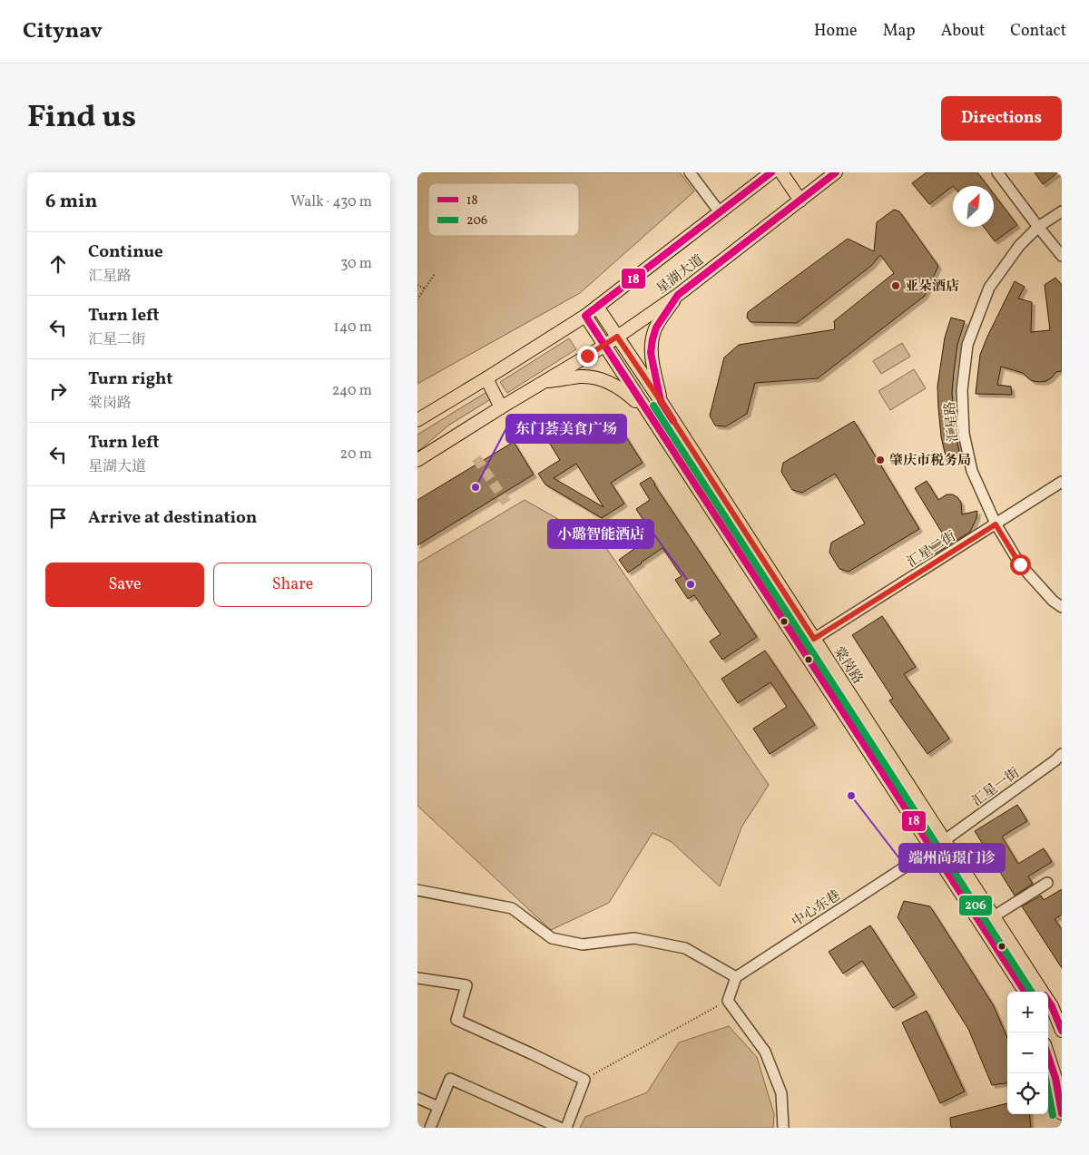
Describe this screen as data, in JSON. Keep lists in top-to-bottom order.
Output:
{
  "streets": {
    "main road": ["星湖大道", "棠岗路"],
    "street": [
      "汇星路",
      "汇星二街",
      "汇星一街",
      "中心东巷"
    ]
  },
  "crossings": [
    ["星湖大道", "棠岗路"],
    ["汇星路", "汇星二街"],
    ["汇星二街", "棠岗路"],
    ["棠岗路", "汇星一街"],
    ["棠岗路", "中心东巷"]
  ],
  "places": [
    "亚朵酒店",
    "肇庆市税务局",
    "东门荟美食广场",
    "小璐智能酒店",
    "端州尚璟门诊"
  ],
  "lines": ["transit line 18", "transit line 206"],
  "legend": ["18", "206"],
  "north": "top right",
  "page": {
    "header": "Citynav",
    "nav": [
      "Home",
      "Map",
      "About",
      "Contact"
    ],
    "title": "Find us",
    "buttons": [
      "Directions",
      ["Save", "Share"]
    ],
    "heading": ["6 min", "Walk · 430 m"],
    "list": [
      ["Continue", "汇星路", "30 m"],
      ["Turn left", "汇星二街", "140 m"],
      ["Turn right", "棠岗路", "240 m"],
      ["Turn left", "星湖大道", "20 m"],
      "Arrive at destination"
    ],
    "map_buttons": ["+", "−"]
  }
}
